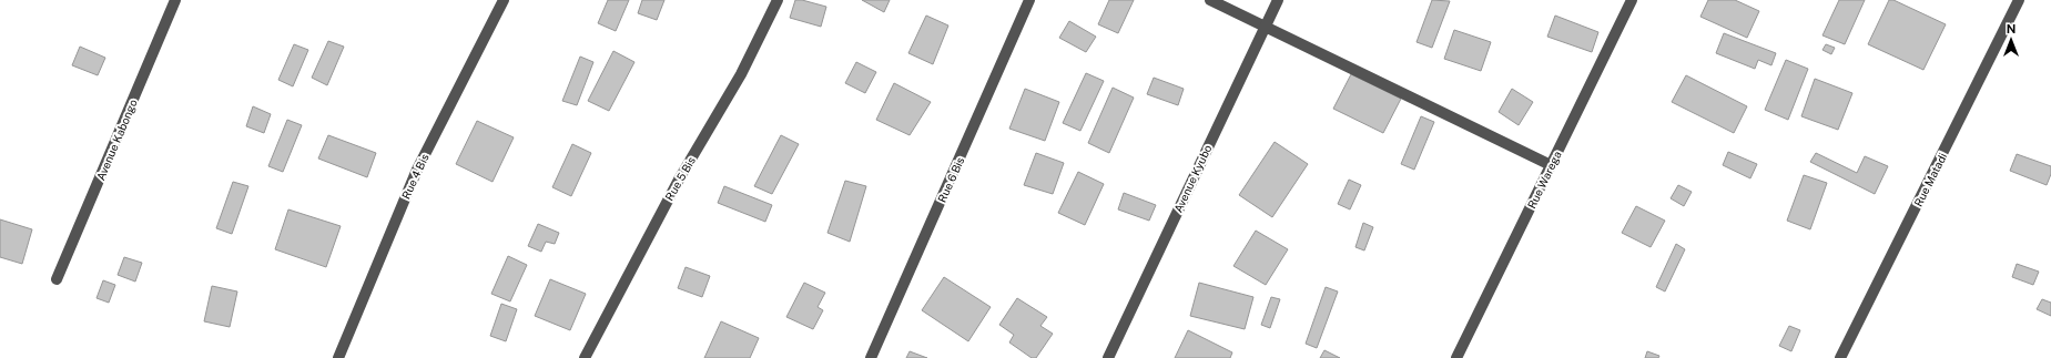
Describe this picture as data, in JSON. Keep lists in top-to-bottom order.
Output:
{
  "streets": {
    "street": [
      "Avenue Kabongo",
      "Rue 4 Bis",
      "Rue 5 Bis",
      "Avenue Kyubo",
      "Rue 6 Bis",
      "Rue Warega",
      "Rue Matadi"
    ]
  },
  "north": "top"
}
